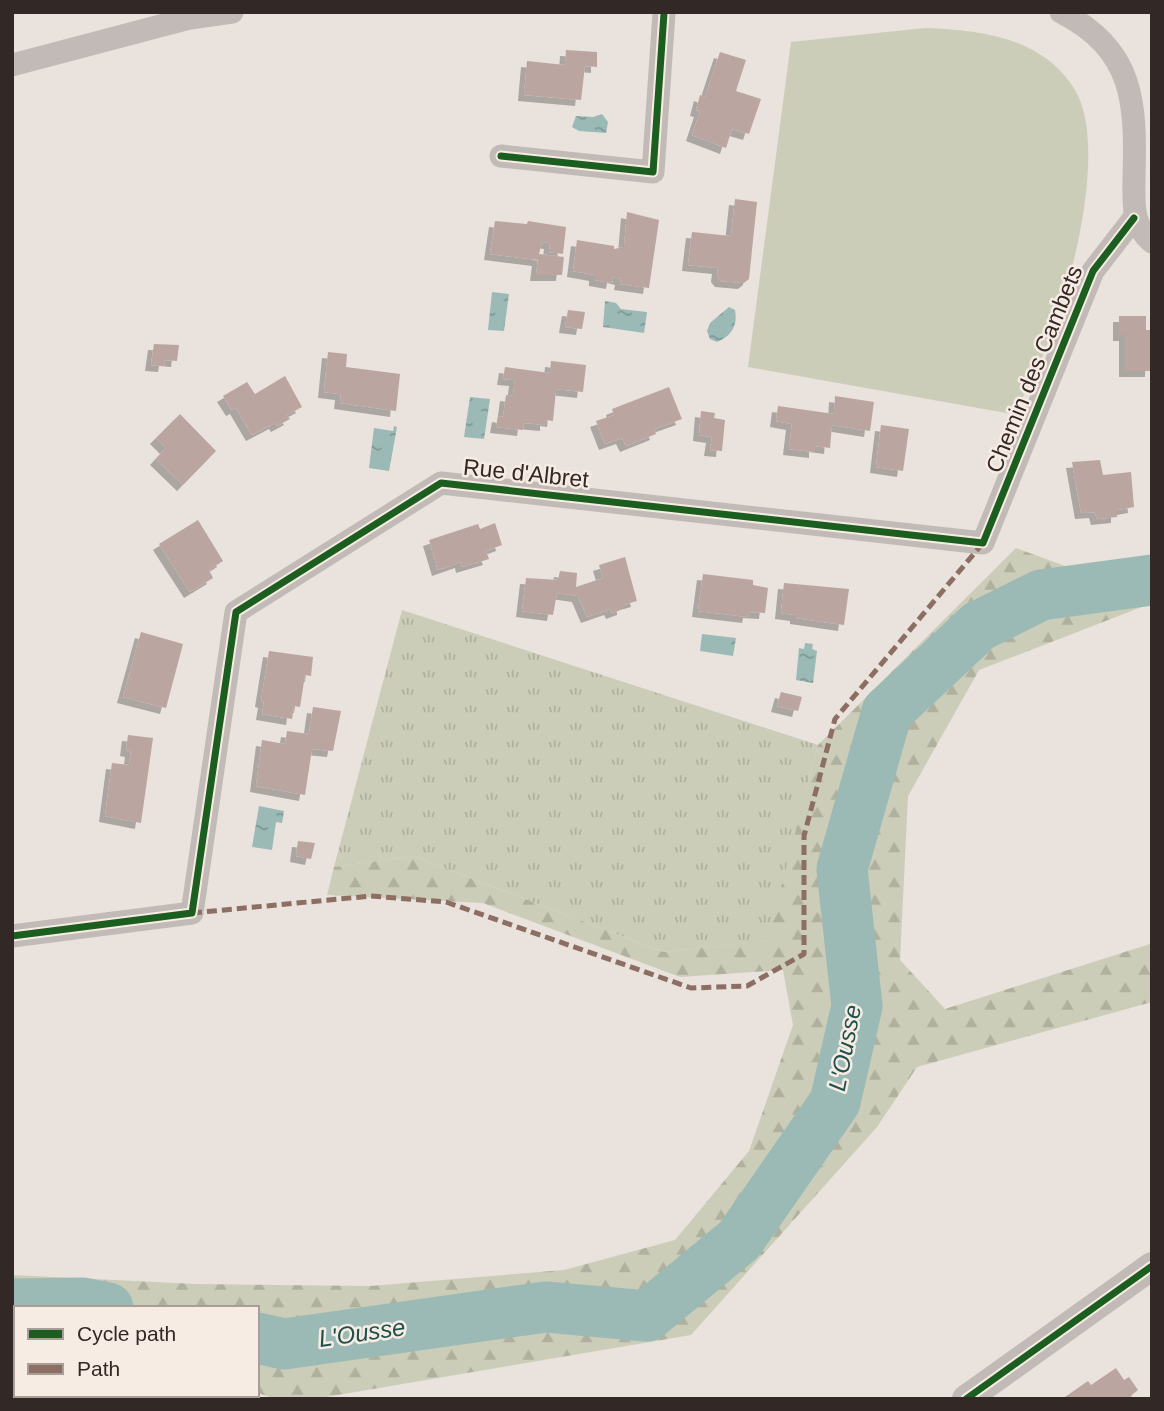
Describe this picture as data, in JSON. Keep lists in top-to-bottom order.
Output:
{
  "streets": {
    "street": ["Chemin des Cambets", "Rue d'Albret"]
  },
  "crossings": [
    ["Chemin des Cambets", "Rue d'Albret"]
  ],
  "water": ["L'Ousse"],
  "legend": ["Cycle path", "Path"]
}
